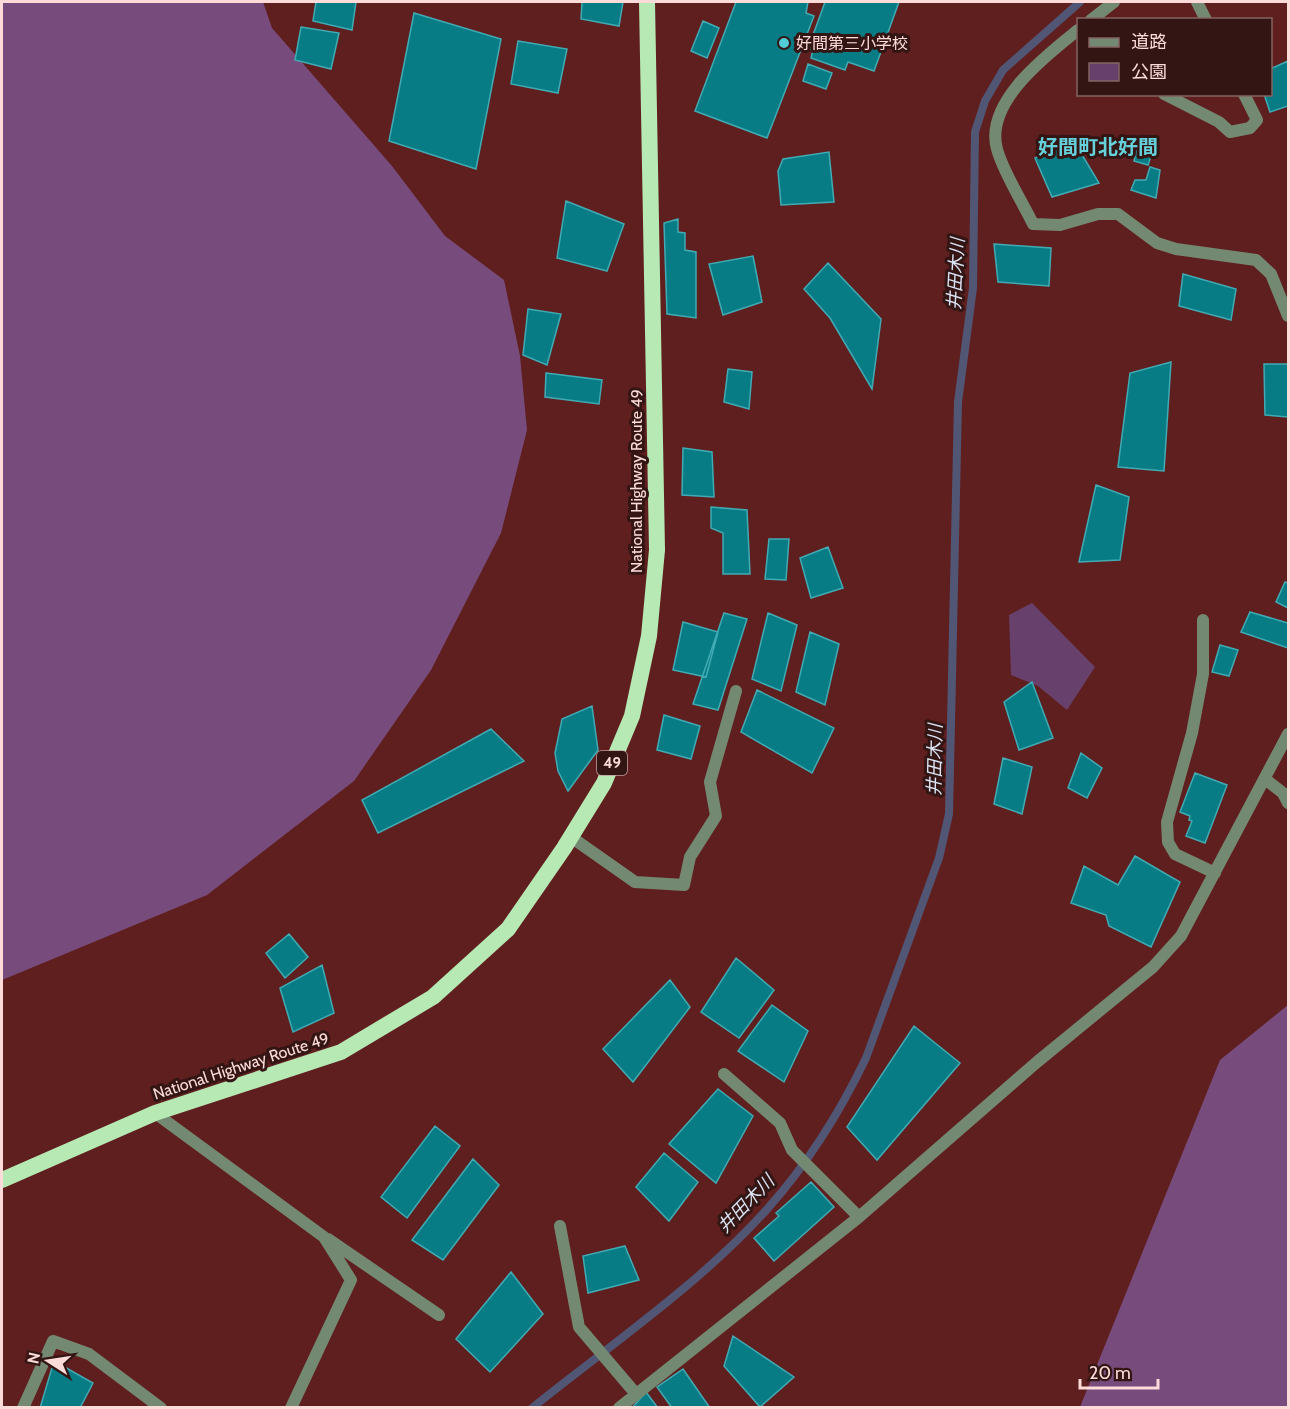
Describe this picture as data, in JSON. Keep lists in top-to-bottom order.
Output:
{
  "streets": {
    "highway": ["National Highway Route 49", "49"]
  },
  "districts": ["好間町北好間"],
  "water": ["井田木川"],
  "places": ["好間第三小学校"],
  "legend": ["道路", "公園"],
  "scale_bar": "20 m",
  "north": "left"
}
